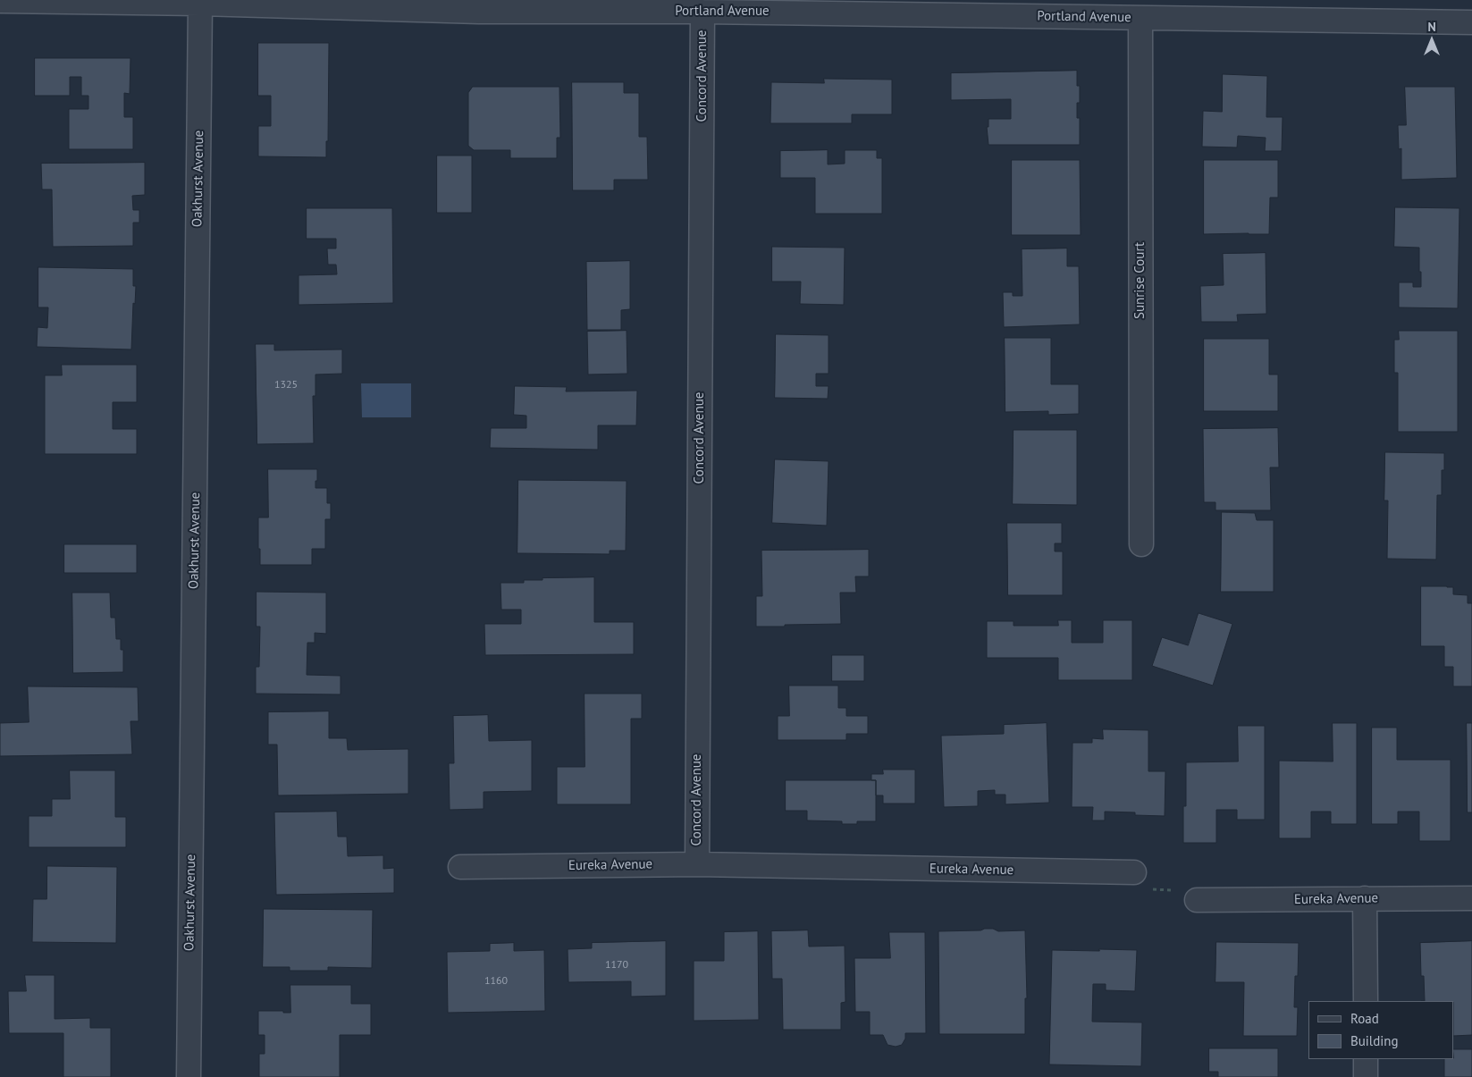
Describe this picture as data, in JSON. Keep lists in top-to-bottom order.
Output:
{
  "streets": {
    "street": [
      "Portland Avenue",
      "Concord Avenue",
      "Oakhurst Avenue",
      "Sunrise Court",
      "Eureka Avenue"
    ]
  },
  "crossings": [
    ["Portland Avenue", "Concord Avenue"],
    ["Portland Avenue", "Oakhurst Avenue"],
    ["Portland Avenue", "Sunrise Court"],
    ["Concord Avenue", "Eureka Avenue"]
  ],
  "house_numbers": ["1325", "1170", "1160"],
  "legend": ["Road", "Building"],
  "north": "top"
}
